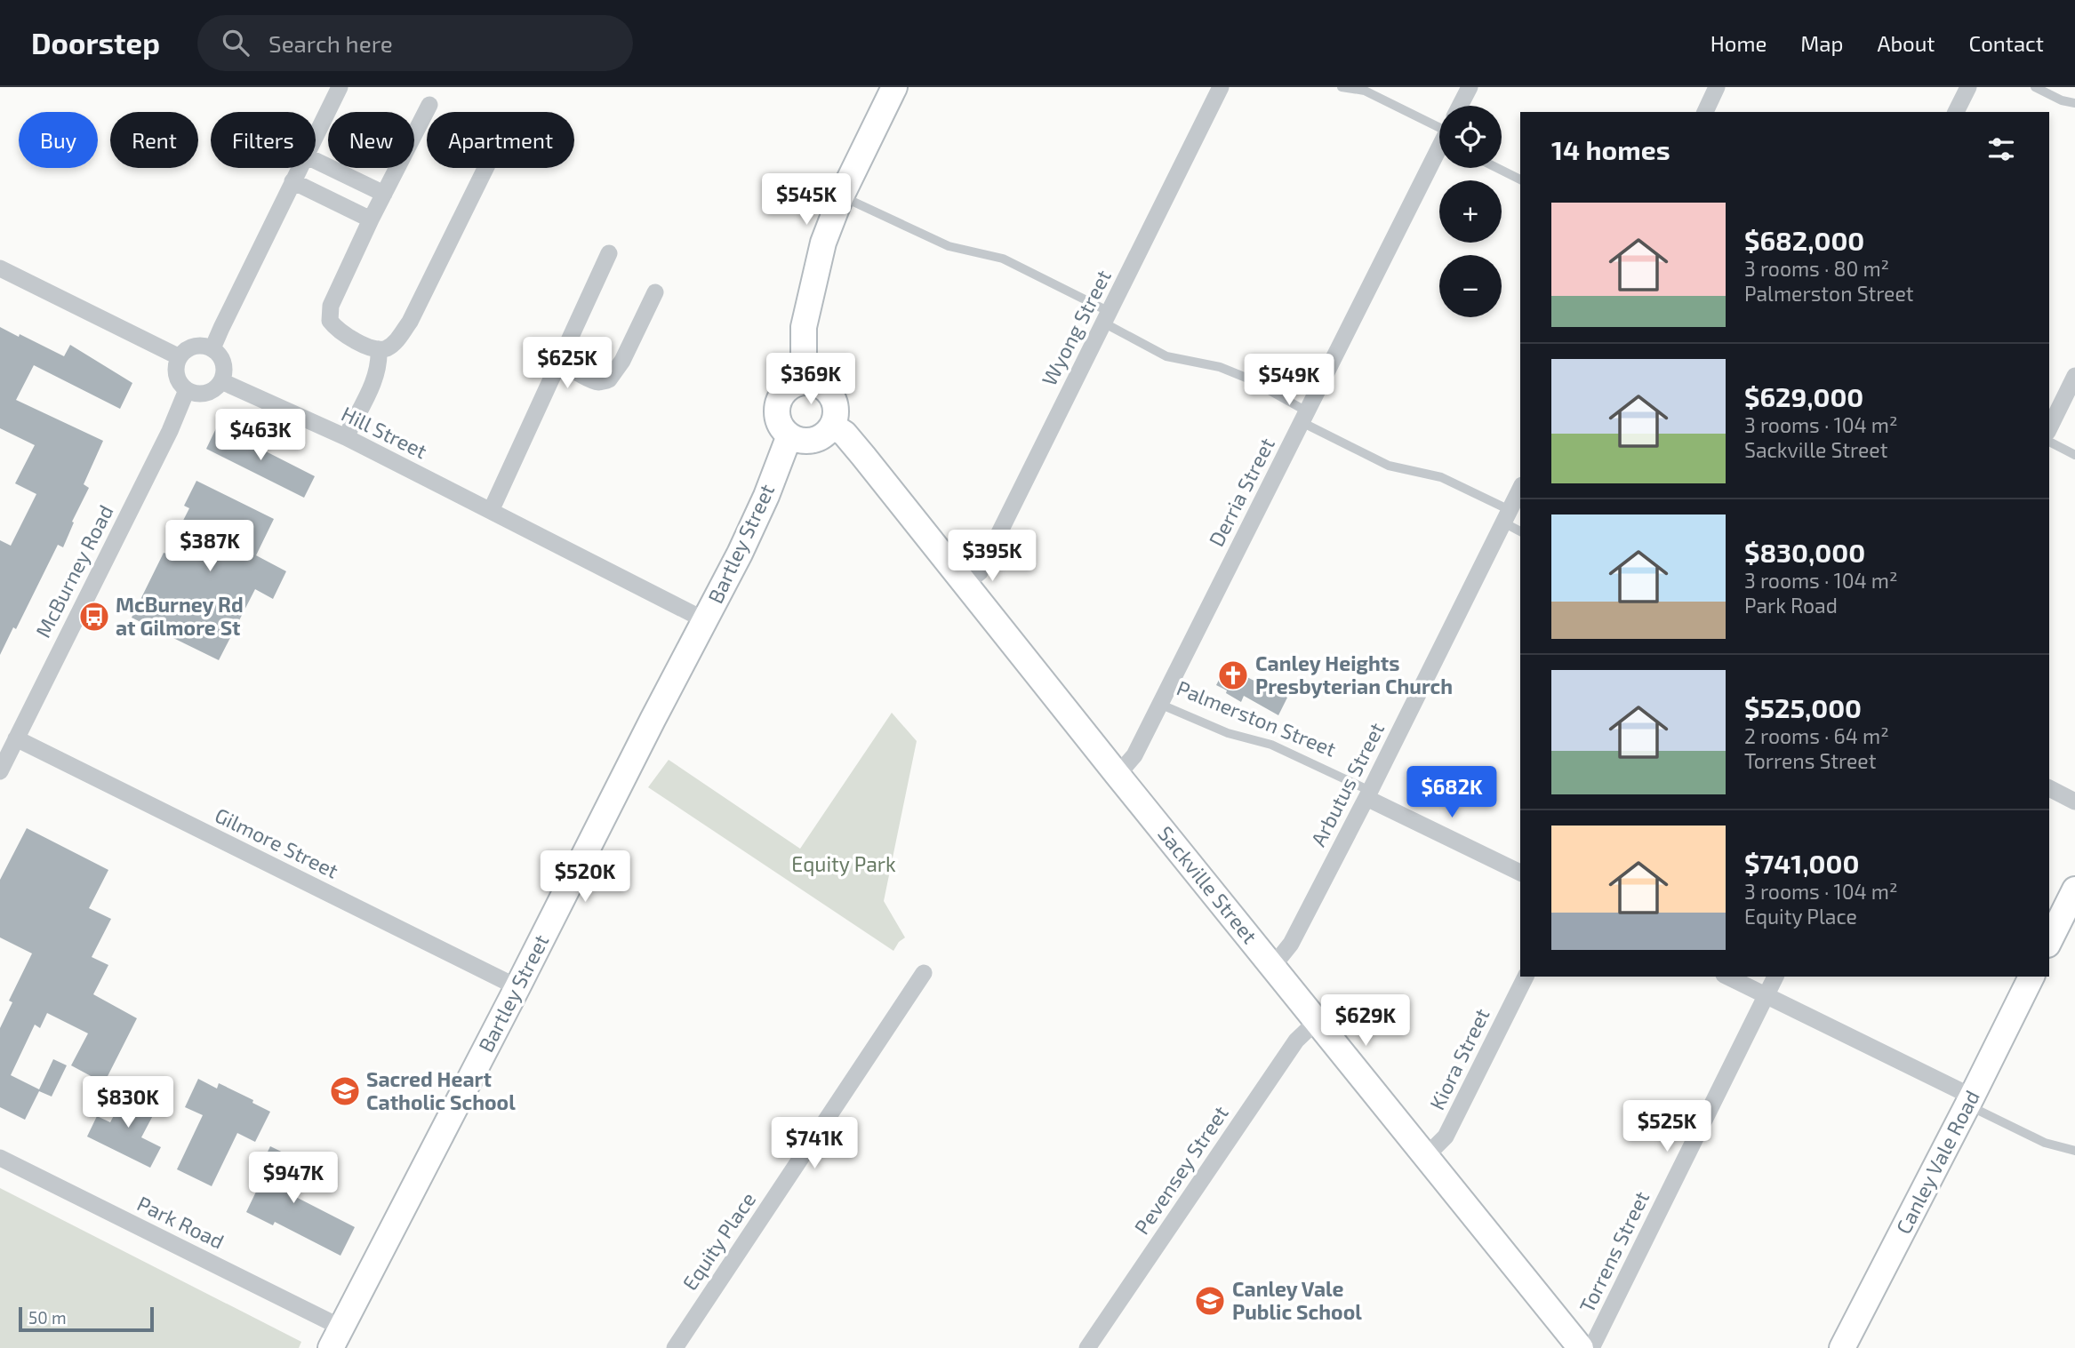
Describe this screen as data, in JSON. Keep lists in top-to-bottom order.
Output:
{
  "streets": {
    "main road": ["Bartley Street", "Sackville Street", "Canley Vale Road"],
    "street": [
      "Wyong Street",
      "Hill Street",
      "Derria Street",
      "McBurney Road",
      "Palmerston Street",
      "Arbutus Street",
      "Gilmore Street",
      "Kiora Street",
      "Pevensey Street",
      "Park Road",
      "Equity Place",
      "Torrens Street"
    ]
  },
  "crossings": [
    ["Wyong Street", "Sackville Street"],
    ["Hill Street", "Bartley Street"],
    ["Hill Street", "McBurney Road"],
    ["Derria Street", "Palmerston Street"],
    ["Derria Street", "Sackville Street"],
    ["Bartley Street", "Gilmore Street"],
    ["Bartley Street", "Sackville Street"],
    ["Bartley Street", "Park Road"],
    ["McBurney Road", "Gilmore Street"],
    ["Palmerston Street", "Arbutus Street"],
    ["Arbutus Street", "Sackville Street"],
    ["Sackville Street", "Kiora Street"],
    ["Sackville Street", "Pevensey Street"]
  ],
  "parks": ["Equity Park"],
  "places": {
    "bus stop": ["McBurney Rd at Gilmore St"],
    "church": ["Canley Heights Presbyterian Church"],
    "school or university": ["Sacred Heart Catholic School", "Canley Vale Public School"]
  },
  "scale_bar": "50 m",
  "page": {
    "header": "Doorstep",
    "search": "Search here",
    "nav": [
      "Home",
      "Map",
      "About",
      "Contact"
    ],
    "map_buttons": ["+", "−"],
    "chip": [
      "Buy",
      "Rent",
      "Filters",
      "New",
      "Apartment"
    ],
    "heading": "14 homes",
    "price": [
      "$545K",
      "$625K",
      "$369K",
      "$549K",
      "$463K",
      "$387K",
      "$395K",
      "$682K",
      "$520K",
      "$629K",
      "$830K",
      "$525K",
      "$741K",
      "$947K"
    ],
    "list": [
      {
        "name": "$682,000",
        "note": "3 rooms · 80 m² · Palmerston Street"
      },
      {
        "name": "$629,000",
        "note": "3 rooms · 104 m² · Sackville Street"
      },
      {
        "name": "$830,000",
        "note": "3 rooms · 104 m² · Park Road"
      },
      {
        "name": "$525,000",
        "note": "2 rooms · 64 m² · Torrens Street"
      },
      {
        "name": "$741,000",
        "note": "3 rooms · 104 m² · Equity Place"
      }
    ],
    "scale": "50 m"
  }
}
